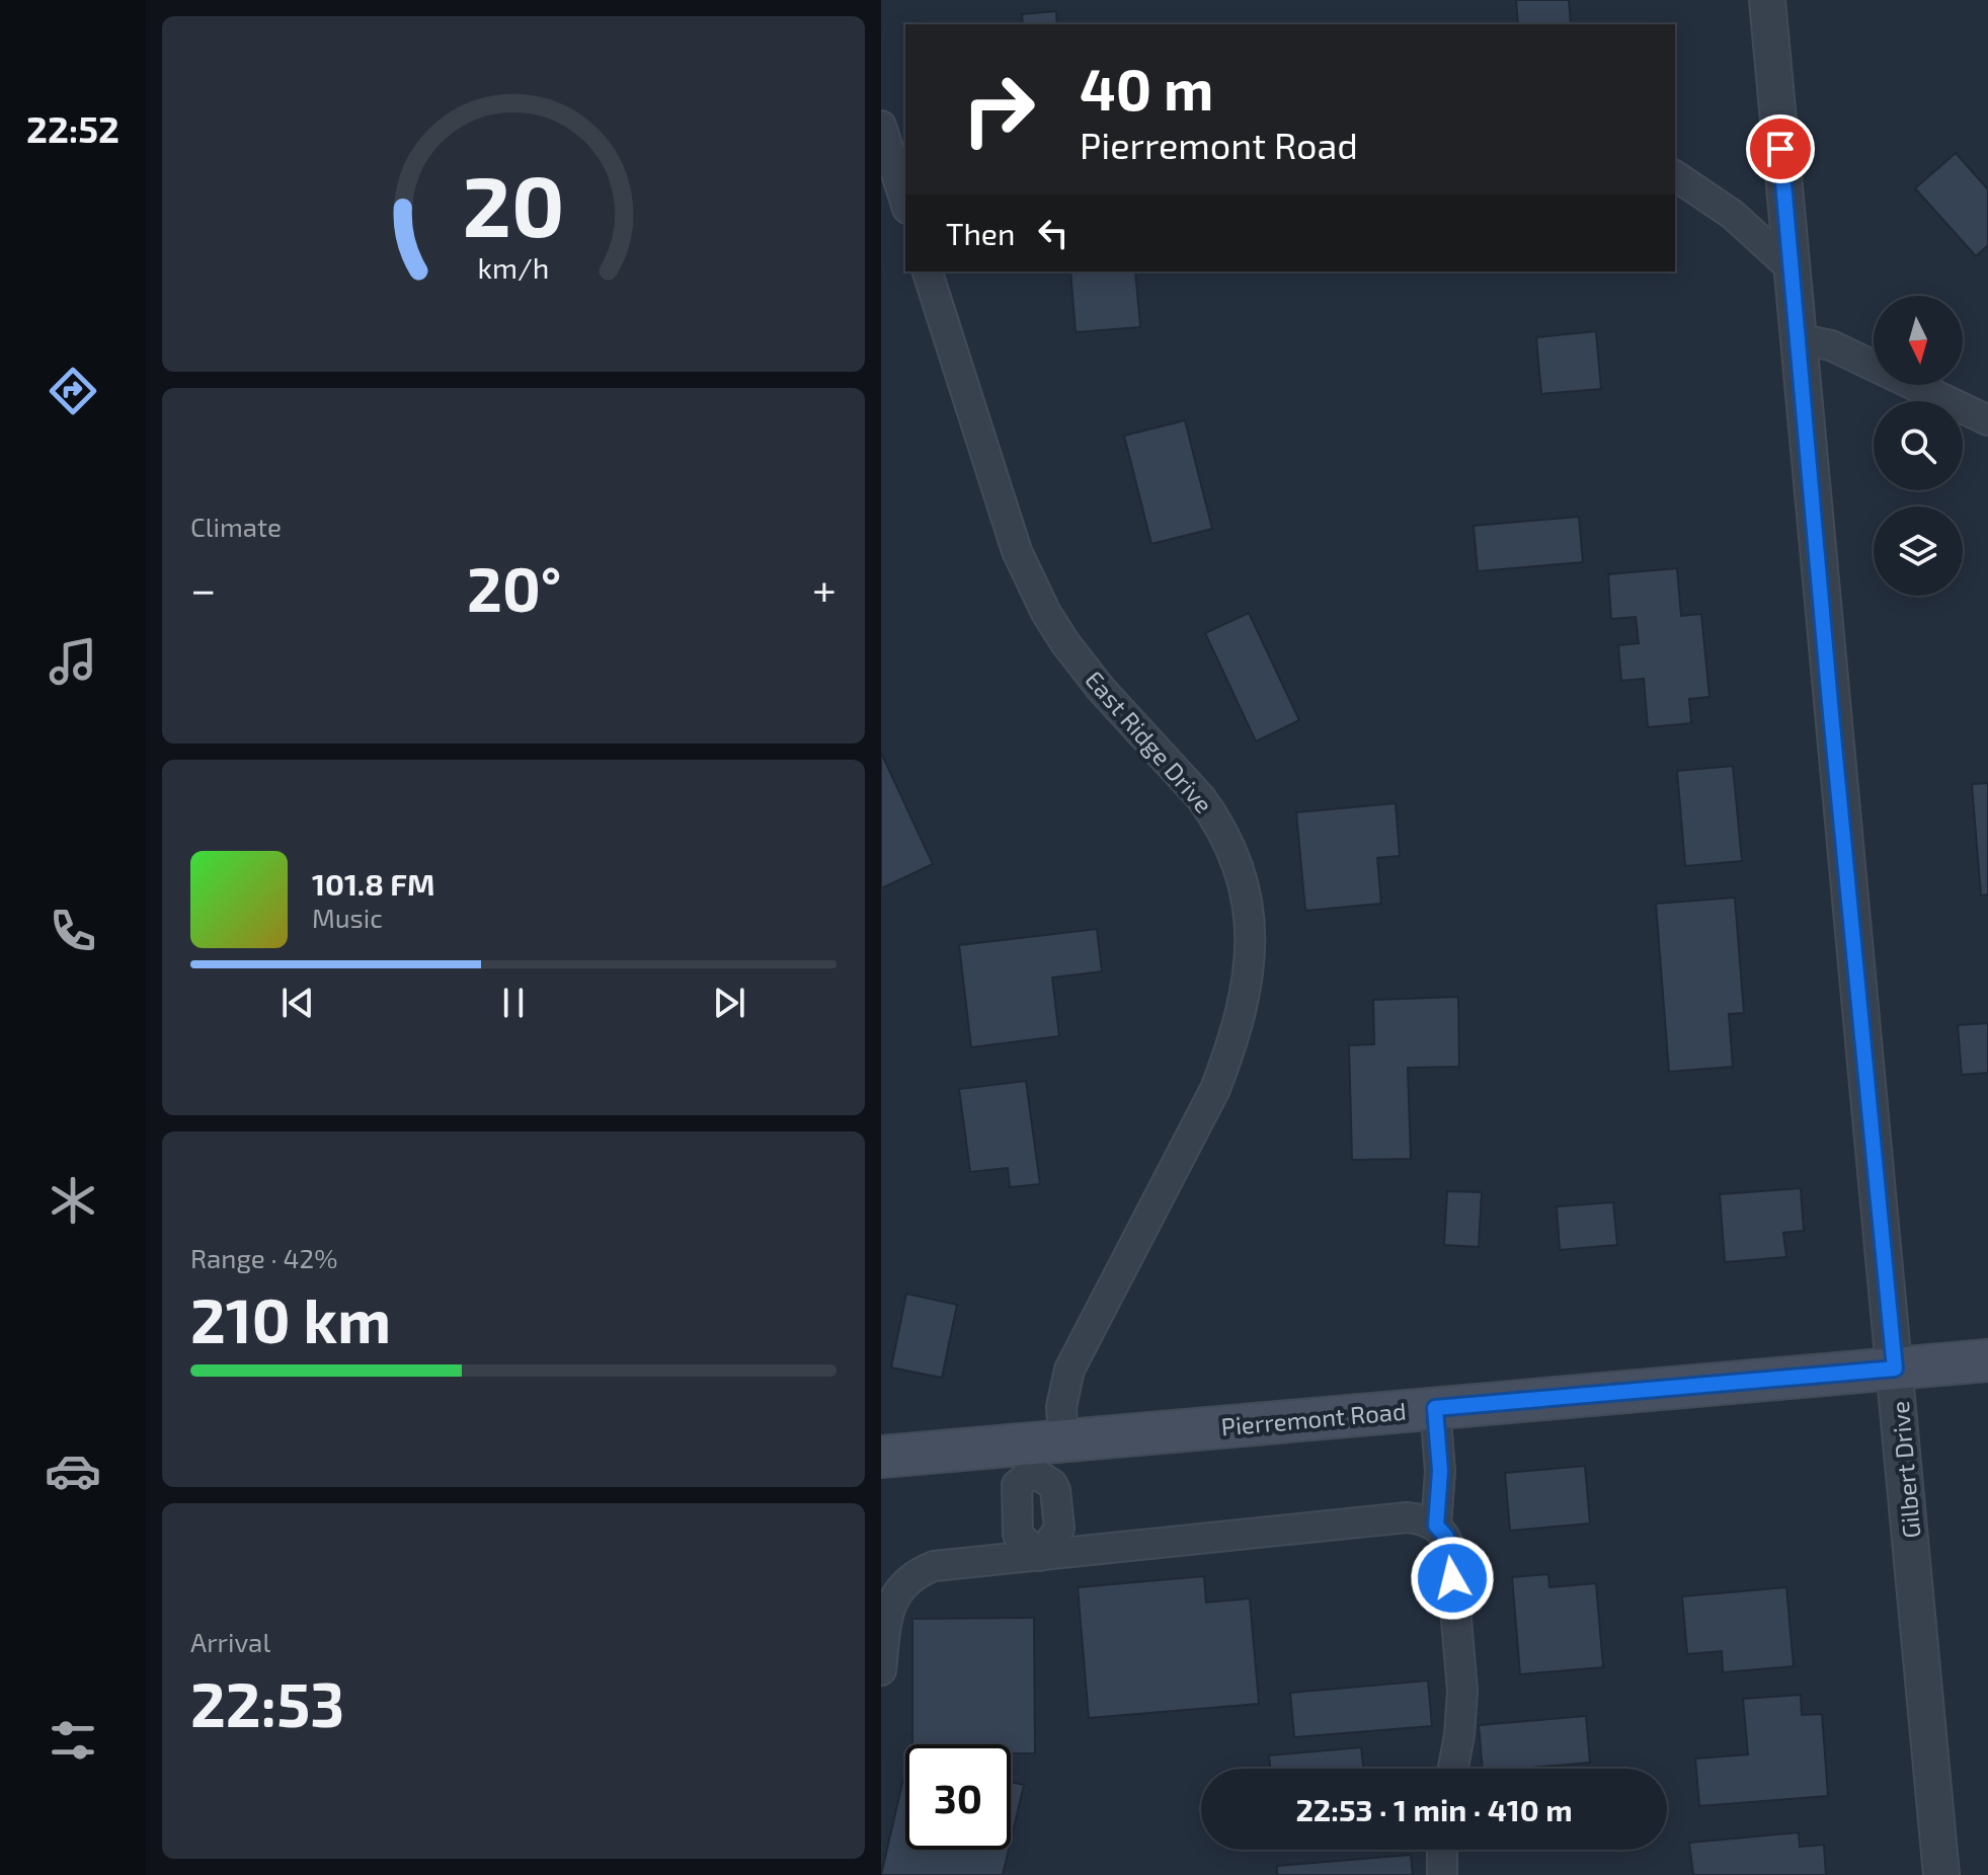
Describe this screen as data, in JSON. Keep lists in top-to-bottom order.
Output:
{
  "streets": {
    "main road": ["Pierremont Road"],
    "street": ["East Ridge Drive", "Gilbert Drive"]
  },
  "crossings": [
    ["East Ridge Drive", "Pierremont Road"],
    ["Pierremont Road", "Gilbert Drive"]
  ],
  "north": "bottom",
  "page": {
    "tabs": "22:52",
    "turn": ["40 m", "Pierremont Road"],
    "then": "Then",
    "tile": [
      "Climate",
      ["Range · 42%", "210 km"],
      ["Arrival", "22:53"]
    ],
    "heat": ["−", "20°", "+"],
    "song": ["101.8 FM", "Music"],
    "limit": "30",
    "trip": "22:53 · 1 min · 410 m",
    "gauge": ["20", "km/h"]
  }
}
